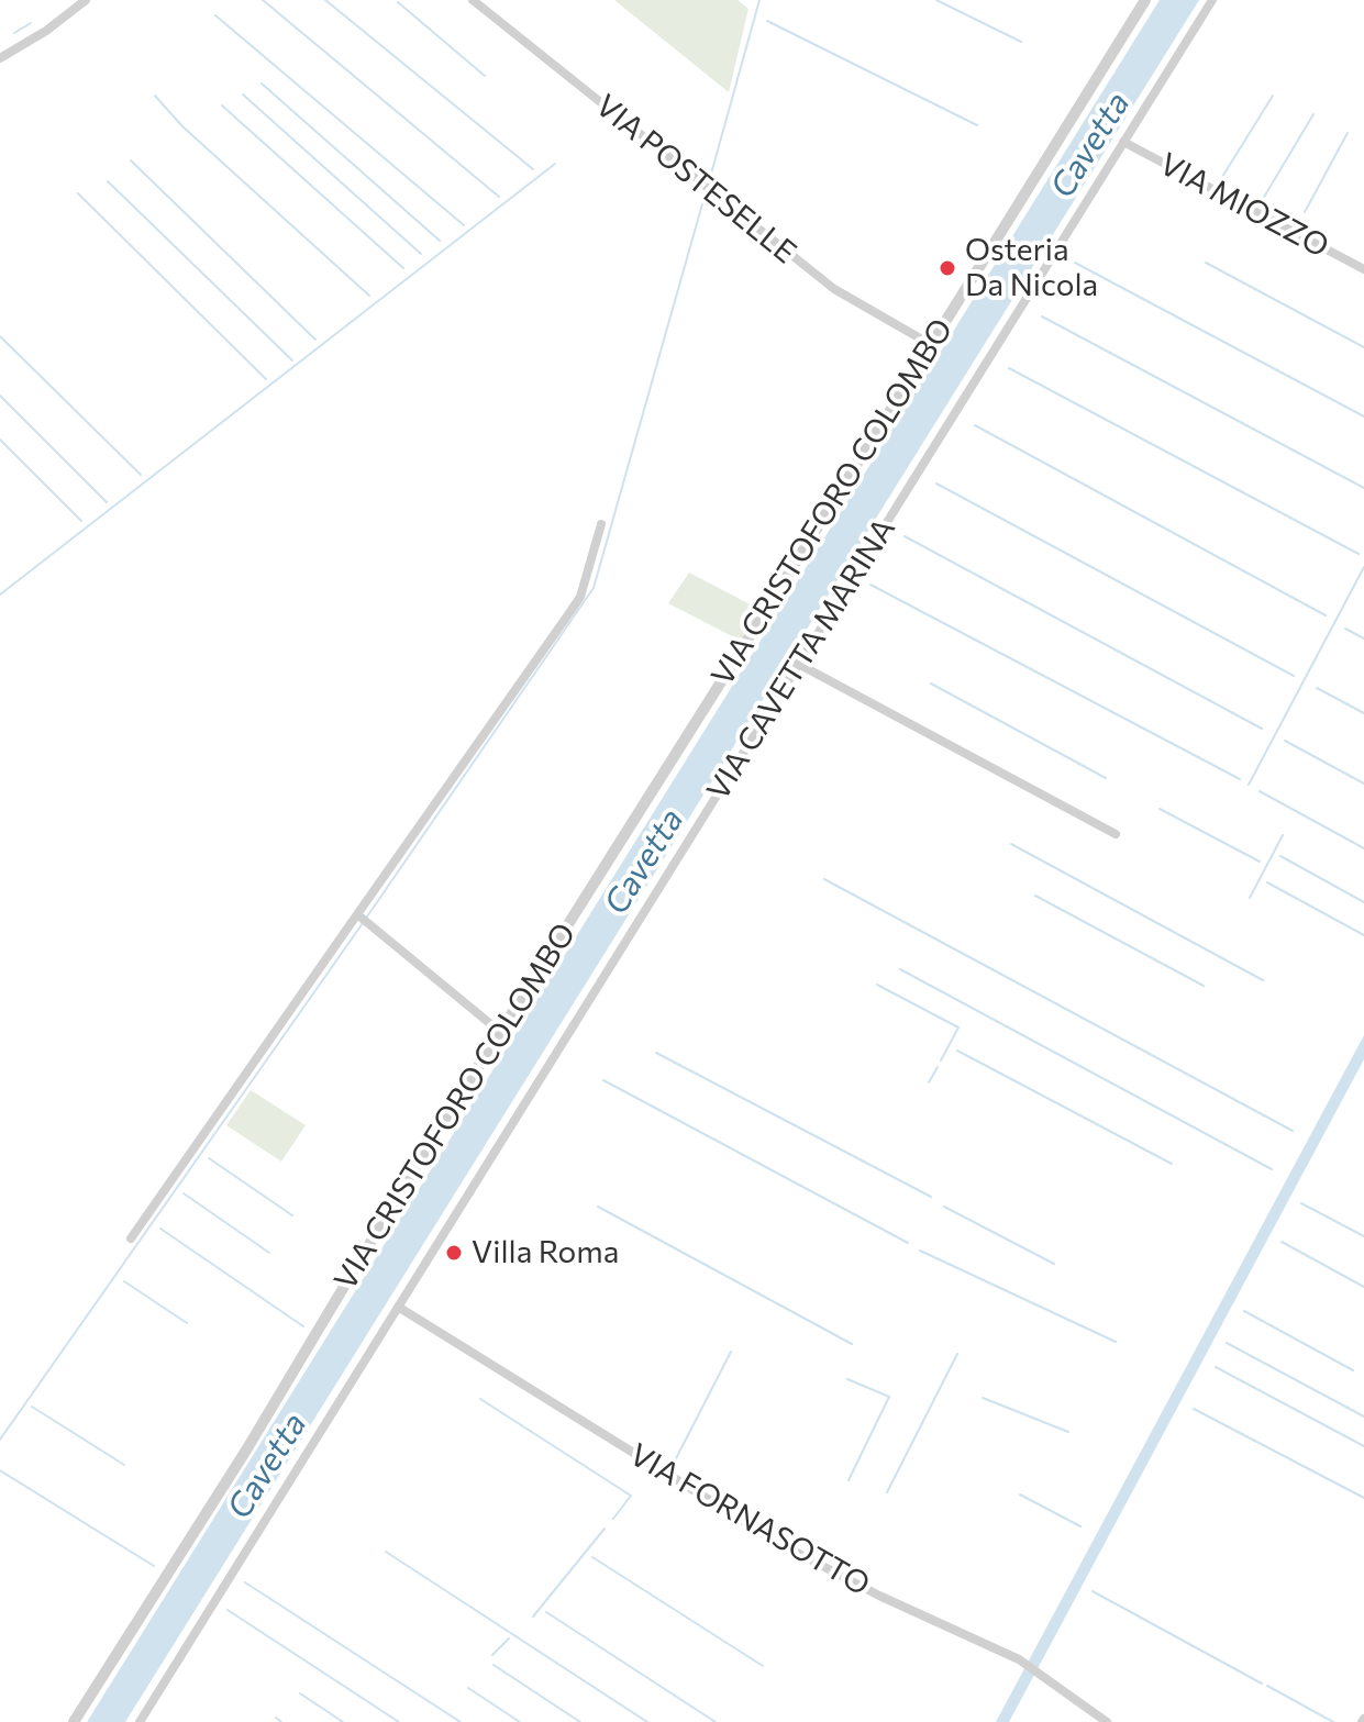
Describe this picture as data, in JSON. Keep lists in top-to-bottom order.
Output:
{
  "streets": {
    "street": [
      "VIA POSTESELLE",
      "VIA MIOZZO",
      "VIA CRISTOFORO COLOMBO",
      "VIA CAVETTA MARINA",
      "VIA FORNASOTTO"
    ]
  },
  "crossings": [
    ["VIA POSTESELLE", "VIA CRISTOFORO COLOMBO"],
    ["VIA MIOZZO", "VIA CAVETTA MARINA"],
    ["VIA CAVETTA MARINA", "VIA FORNASOTTO"]
  ],
  "water": ["Cavetta"],
  "places": ["Osteria Da Nicola", "Villa Roma"]
}
